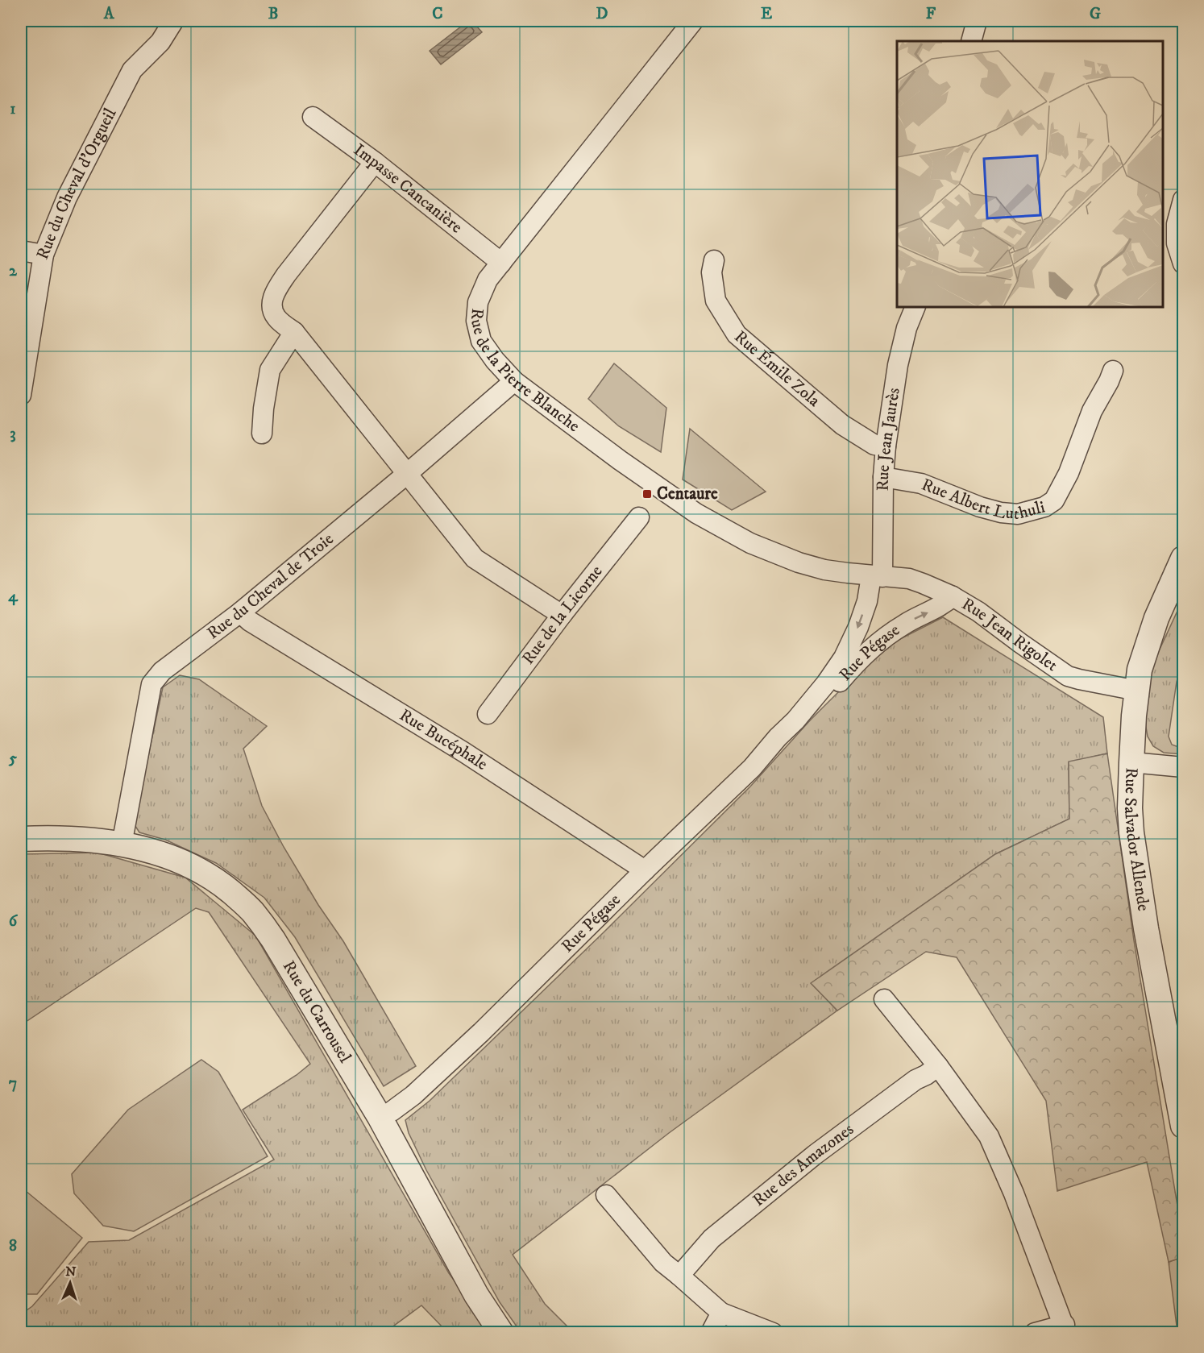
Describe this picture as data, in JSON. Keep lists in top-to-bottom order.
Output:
{
  "streets": {
    "street": [
      "Rue du Cheval d'Orgueil",
      "Impasse Cancanière",
      "Rue de la Pierre Blanche",
      "Rue Émile Zola",
      "Rue Jean Jaurès",
      "Rue Albert Luthuli",
      "Rue du Cheval de Troie",
      "Rue de la Licorne",
      "Rue Jean Rigolet",
      "Rue Pégase",
      "Rue Bucéphale",
      "Rue Salvador Allende",
      "Rue du Carrousel",
      "Rue des Amazones"
    ]
  },
  "crossings": [
    ["Impasse Cancanière", "Rue de la Pierre Blanche"],
    ["Rue de la Pierre Blanche", "Rue Jean Jaurès"],
    ["Rue de la Pierre Blanche", "Rue du Cheval de Troie"],
    ["Rue de la Pierre Blanche", "Rue Jean Rigolet"],
    ["Rue de la Pierre Blanche", "Rue Pégase"],
    ["Rue Émile Zola", "Rue Jean Jaurès"],
    ["Rue Jean Jaurès", "Rue Albert Luthuli"],
    ["Rue Jean Jaurès", "Rue Jean Rigolet"],
    ["Rue Jean Jaurès", "Rue Pégase"],
    ["Rue du Cheval de Troie", "Rue Bucéphale"],
    ["Rue du Cheval de Troie", "Rue du Carrousel"],
    ["Rue Jean Rigolet", "Rue Pégase"],
    ["Rue Jean Rigolet", "Rue Salvador Allende"],
    ["Rue Pégase", "Rue Bucéphale"],
    ["Rue Pégase", "Rue du Carrousel"]
  ],
  "places": {
    "transit": ["Centaure"]
  },
  "north": "top",
  "grid": {
    "columns": [
      "A",
      "B",
      "C",
      "D",
      "E",
      "F",
      "G"
    ],
    "rows": [
      "1",
      "2",
      "3",
      "4",
      "5",
      "6",
      "7",
      "8"
    ]
  }
}
